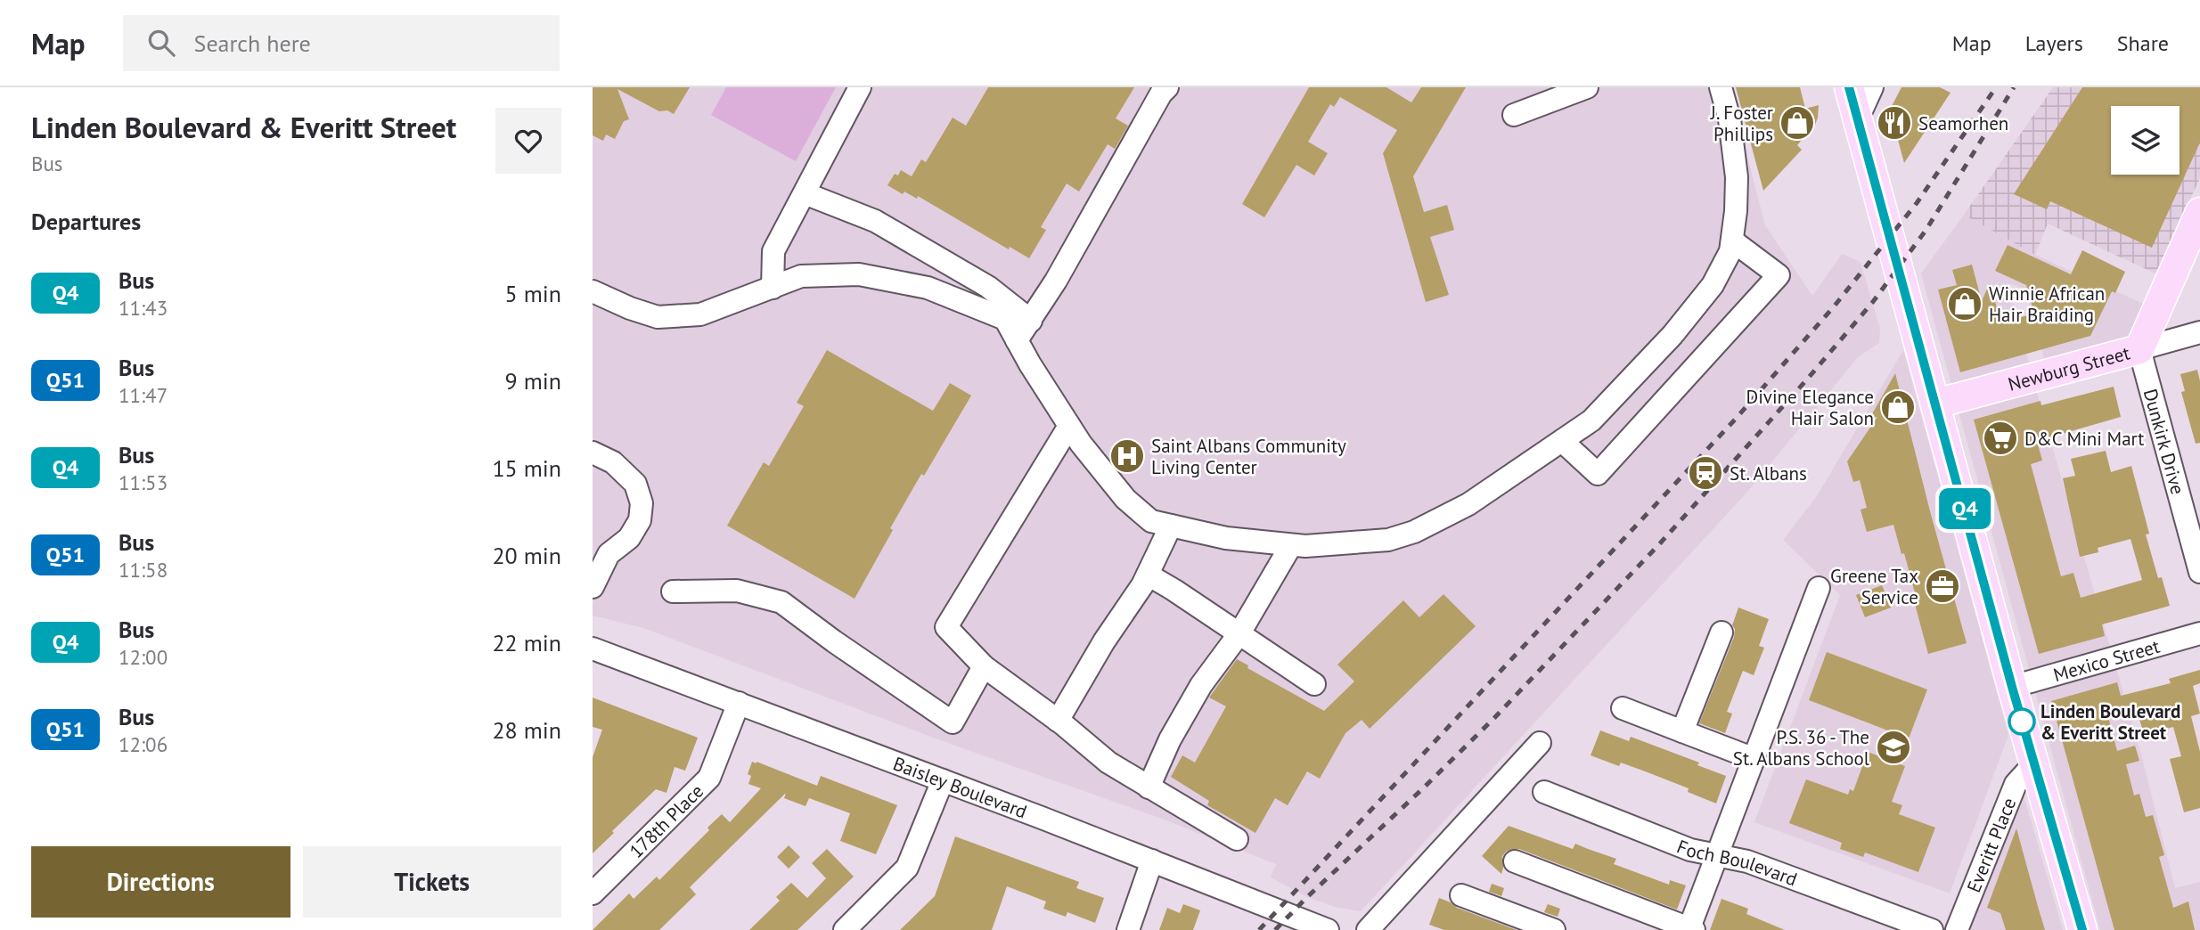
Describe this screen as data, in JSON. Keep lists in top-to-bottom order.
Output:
{
  "streets": {
    "main road": ["Newburg Street"],
    "street": [
      "Dunkirk Drive",
      "Mexico Street",
      "Baisley Boulevard",
      "178th Place",
      "Everitt Place",
      "Foch Boulevard"
    ]
  },
  "crossings": [
    ["Newburg Street", "Dunkirk Drive"],
    ["Baisley Boulevard", "178th Place"]
  ],
  "places": {
    "shop": ["J. Foster Phillips", "Winnie African Hair Braiding", "Divine Elegance Hair Salon"],
    "restaurant": ["Seamorhen"],
    "supermarket": ["D&C Mini Mart"],
    "hospital": ["Saint Albans Community Living Center"],
    "station": ["St. Albans"],
    "office": ["Greene Tax Service"],
    "other": ["Linden Boulevard & Everitt Street"],
    "school or university": ["P.S. 36 - The St. Albans School"]
  },
  "lines": ["bus line Q4"],
  "page": {
    "header": "Map",
    "search": "Search here",
    "nav": ["Map", "Layers", "Share"],
    "heading": [
      ["Linden Boulevard & Everitt Street", "Bus"],
      "Departures"
    ],
    "on_map": "Q4",
    "list": [
      {
        "mark": "Q4",
        "name": "Bus",
        "note": "11:43",
        "value": "5 min"
      },
      {
        "mark": "Q51",
        "name": "Bus",
        "note": "11:47",
        "value": "9 min"
      },
      {
        "mark": "Q4",
        "name": "Bus",
        "note": "11:53",
        "value": "15 min"
      },
      {
        "mark": "Q51",
        "name": "Bus",
        "note": "11:58",
        "value": "20 min"
      },
      {
        "mark": "Q4",
        "name": "Bus",
        "note": "12:00",
        "value": "22 min"
      },
      {
        "mark": "Q51",
        "name": "Bus",
        "note": "12:06",
        "value": "28 min"
      }
    ],
    "buttons": ["Directions", "Tickets"]
  }
}
